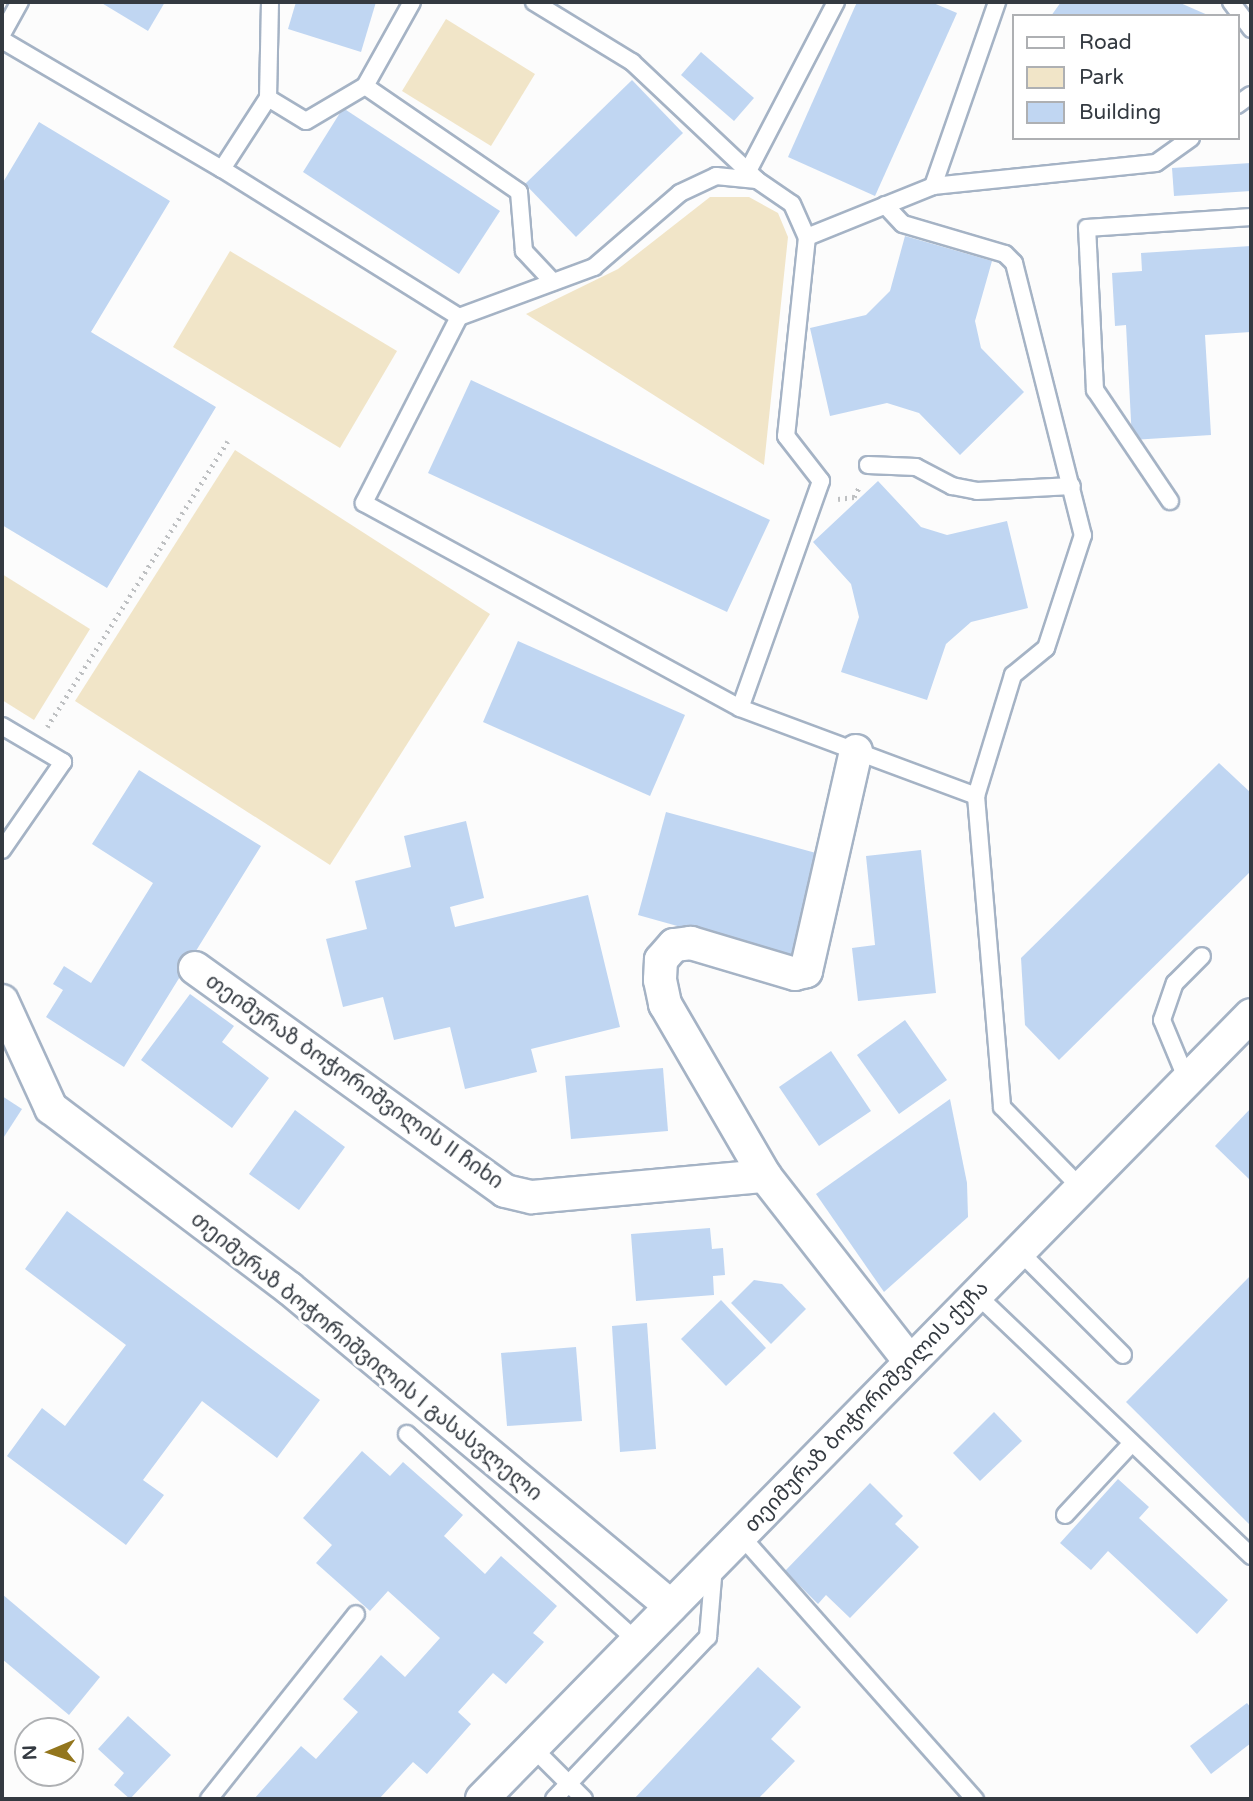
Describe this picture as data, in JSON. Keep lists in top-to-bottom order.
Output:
{
  "streets": {
    "street": ["თეიმურაზ ბოჭორიშვილის II ჩიხი", "თეიმურაზ ბოჭორიშვილის I გასასვლელი", "თეიმურაზ ბოჭორიშვილის ქუჩა"]
  },
  "crossings": [
    ["თეიმურაზ ბოჭორიშვილის I გასასვლელი", "თეიმურაზ ბოჭორიშვილის ქუჩა"]
  ],
  "legend": ["Road", "Park", "Building"],
  "north": "left"
}
